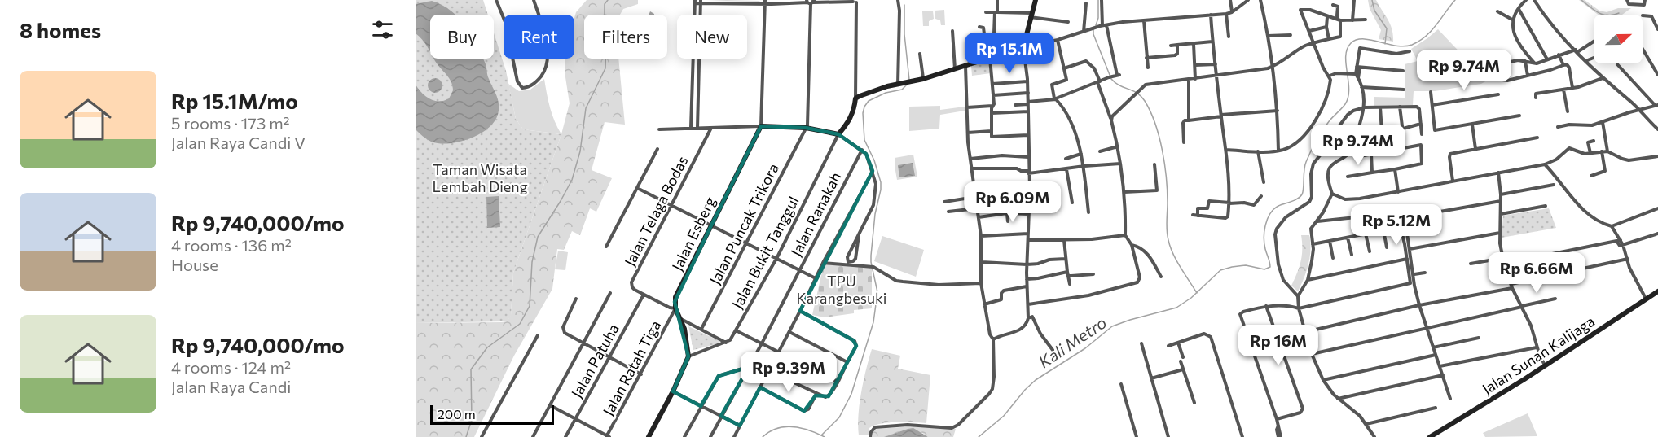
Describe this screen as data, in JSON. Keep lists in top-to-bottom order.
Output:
{
  "streets": {
    "main road": ["Jalan Esberg", "Jalan Sunan Kalijaga"],
    "street": [
      "Jalan Telaga Bodas",
      "Jalan Ranakah",
      "Jalan Puncak Trikora",
      "Jalan Bukit Tanggul",
      "Jalan Patuha",
      "Jalan Ratah Tiga"
    ]
  },
  "crossings": [
    ["Jalan Telaga Bodas", "Jalan Patuha"],
    ["Jalan Esberg", "Jalan Ratah Tiga"]
  ],
  "water": ["Kali Metro"],
  "parks": ["Taman Wisata Lembah Dieng", "TPU Karangbesuki"],
  "scale_bar": "200 m",
  "north": "right",
  "page": {
    "heading": "8 homes",
    "chip": [
      "Buy",
      "Rent",
      "Filters",
      "New"
    ],
    "price": [
      "Rp 15.1M",
      "Rp 9.74M",
      "Rp 9.74M",
      "Rp 6.09M",
      "Rp 5.12M",
      "Rp 6.66M",
      "Rp 16M",
      "Rp 9.39M"
    ],
    "list": [
      {
        "name": "Rp 15.1M/mo",
        "note": "5 rooms · 173 m² · Jalan Raya Candi V"
      },
      {
        "name": "Rp 9,740,000/mo",
        "note": "4 rooms · 136 m² · House"
      },
      {
        "name": "Rp 9,740,000/mo",
        "note": "4 rooms · 124 m² · Jalan Raya Candi"
      }
    ],
    "scale": "200 m"
  }
}
